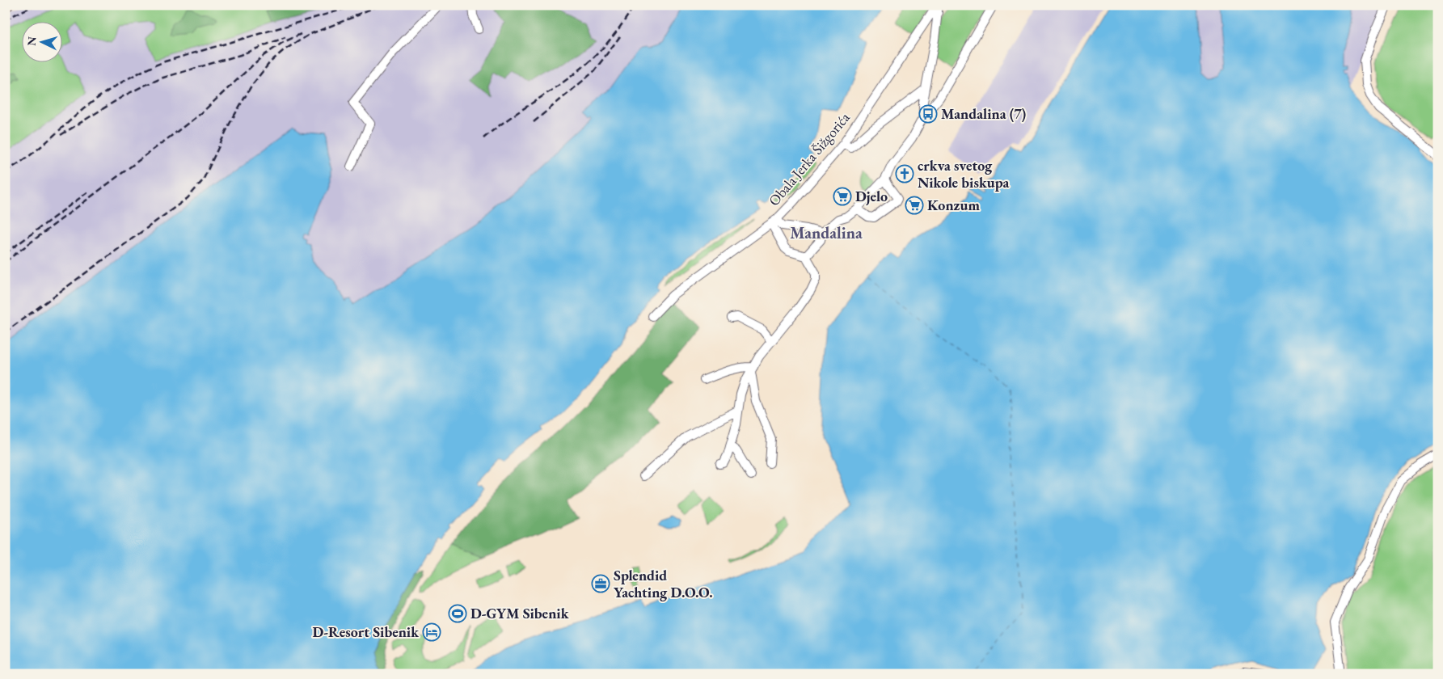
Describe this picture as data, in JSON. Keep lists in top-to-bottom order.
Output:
{
  "streets": {
    "street": ["Obala Jerka Šižgorića"]
  },
  "districts": ["Mandalina"],
  "places": {
    "bus stop": ["Mandalina (7)"],
    "church": ["crkva svetog Nikole biskupa"],
    "supermarket": ["Djelo", "Konzum"],
    "office": ["Splendid Yachting D.O.O."],
    "sports": ["D-GYM Sibenik"],
    "hotel": ["D-Resort Sibenik"]
  },
  "north": "left"
}
